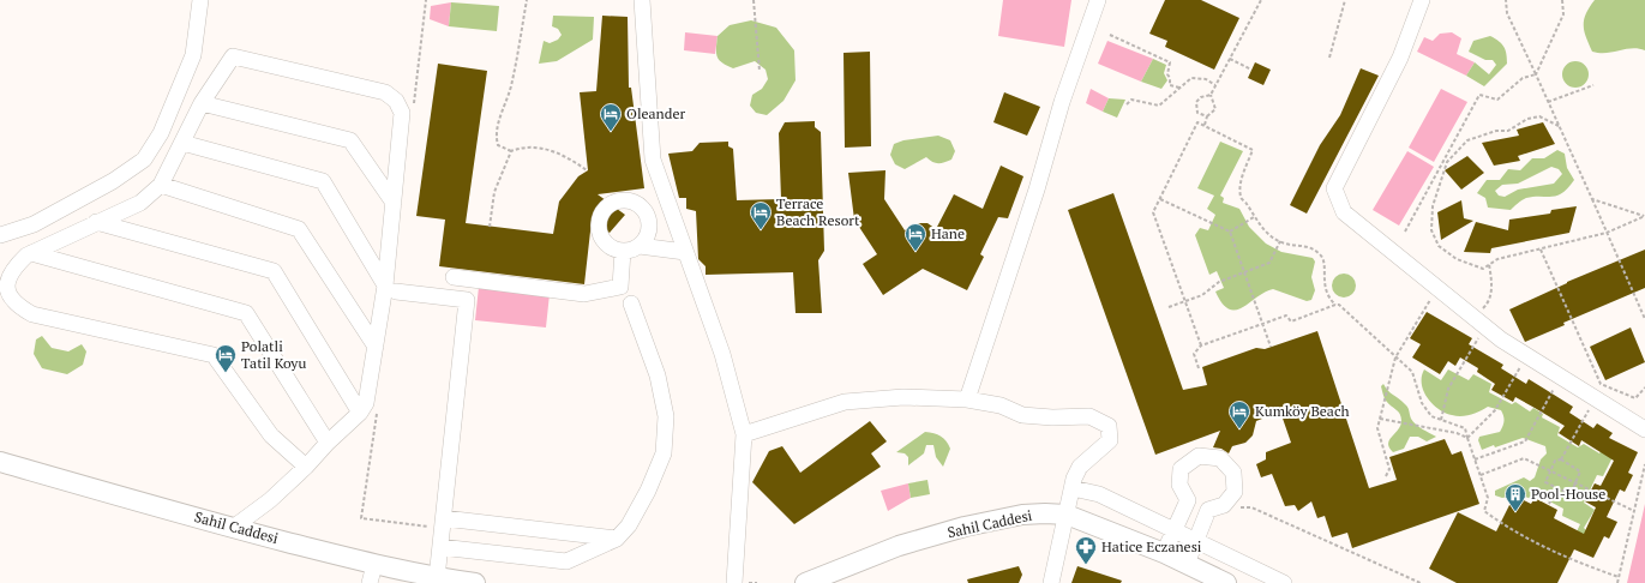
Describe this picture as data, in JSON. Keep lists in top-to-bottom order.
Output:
{
  "streets": {
    "main road": ["Sahil Caddesi"]
  },
  "places": {
    "hotel": [
      "Oleander",
      "Terrace Beach Resort",
      "Hane",
      "Polatli Tatil Koyu",
      "Kumköy Beach"
    ],
    "building": ["Pool-House"],
    "pharmacy": ["Hatice Eczanesi"]
  }
}
